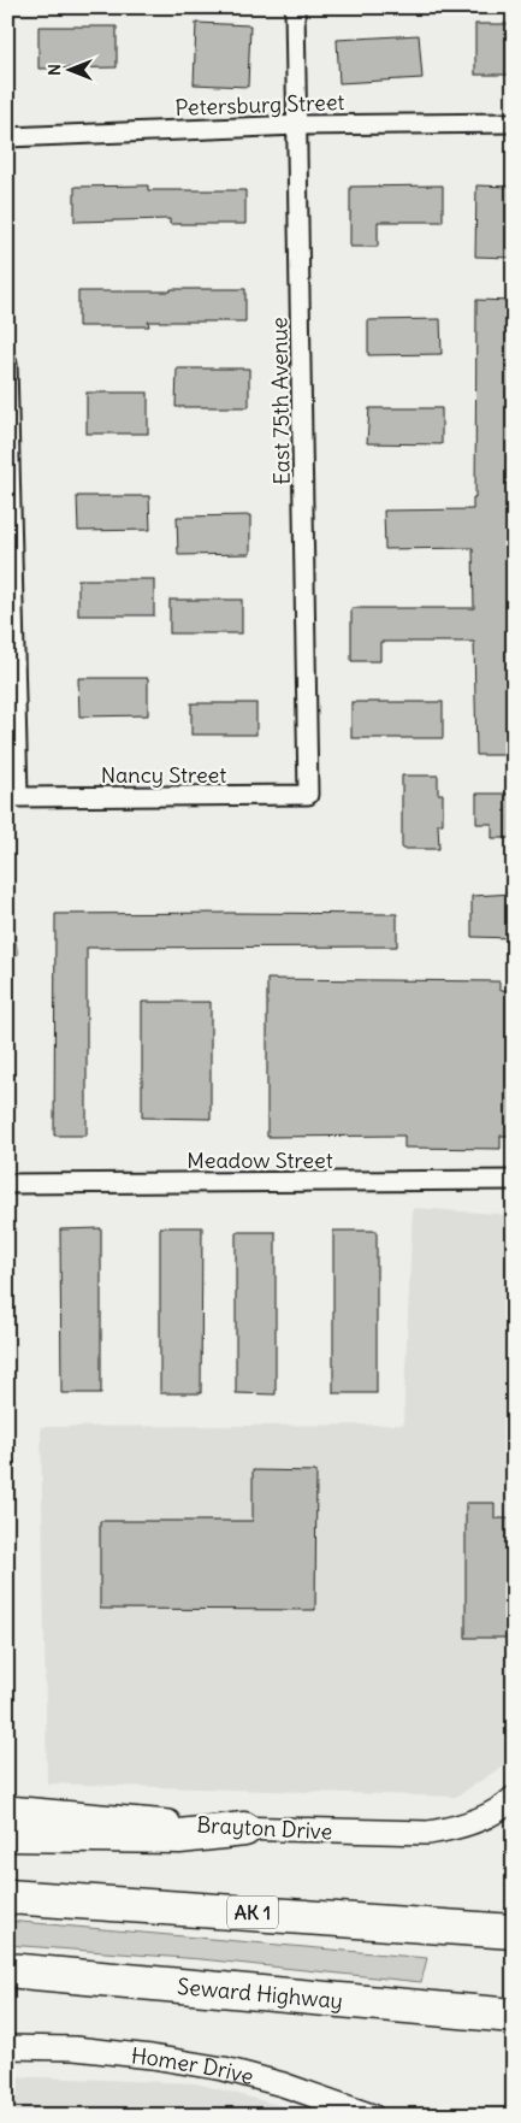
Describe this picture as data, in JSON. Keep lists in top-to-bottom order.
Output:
{
  "streets": {
    "highway": ["AK 1", "Seward Highway"],
    "street": [
      "Petersburg Street",
      "East 75th Avenue",
      "Nancy Street",
      "Meadow Street",
      "Brayton Drive",
      "Homer Drive"
    ]
  },
  "crossings": [
    ["Petersburg Street", "East 75th Avenue"],
    ["East 75th Avenue", "Nancy Street"]
  ],
  "north": "left"
}
